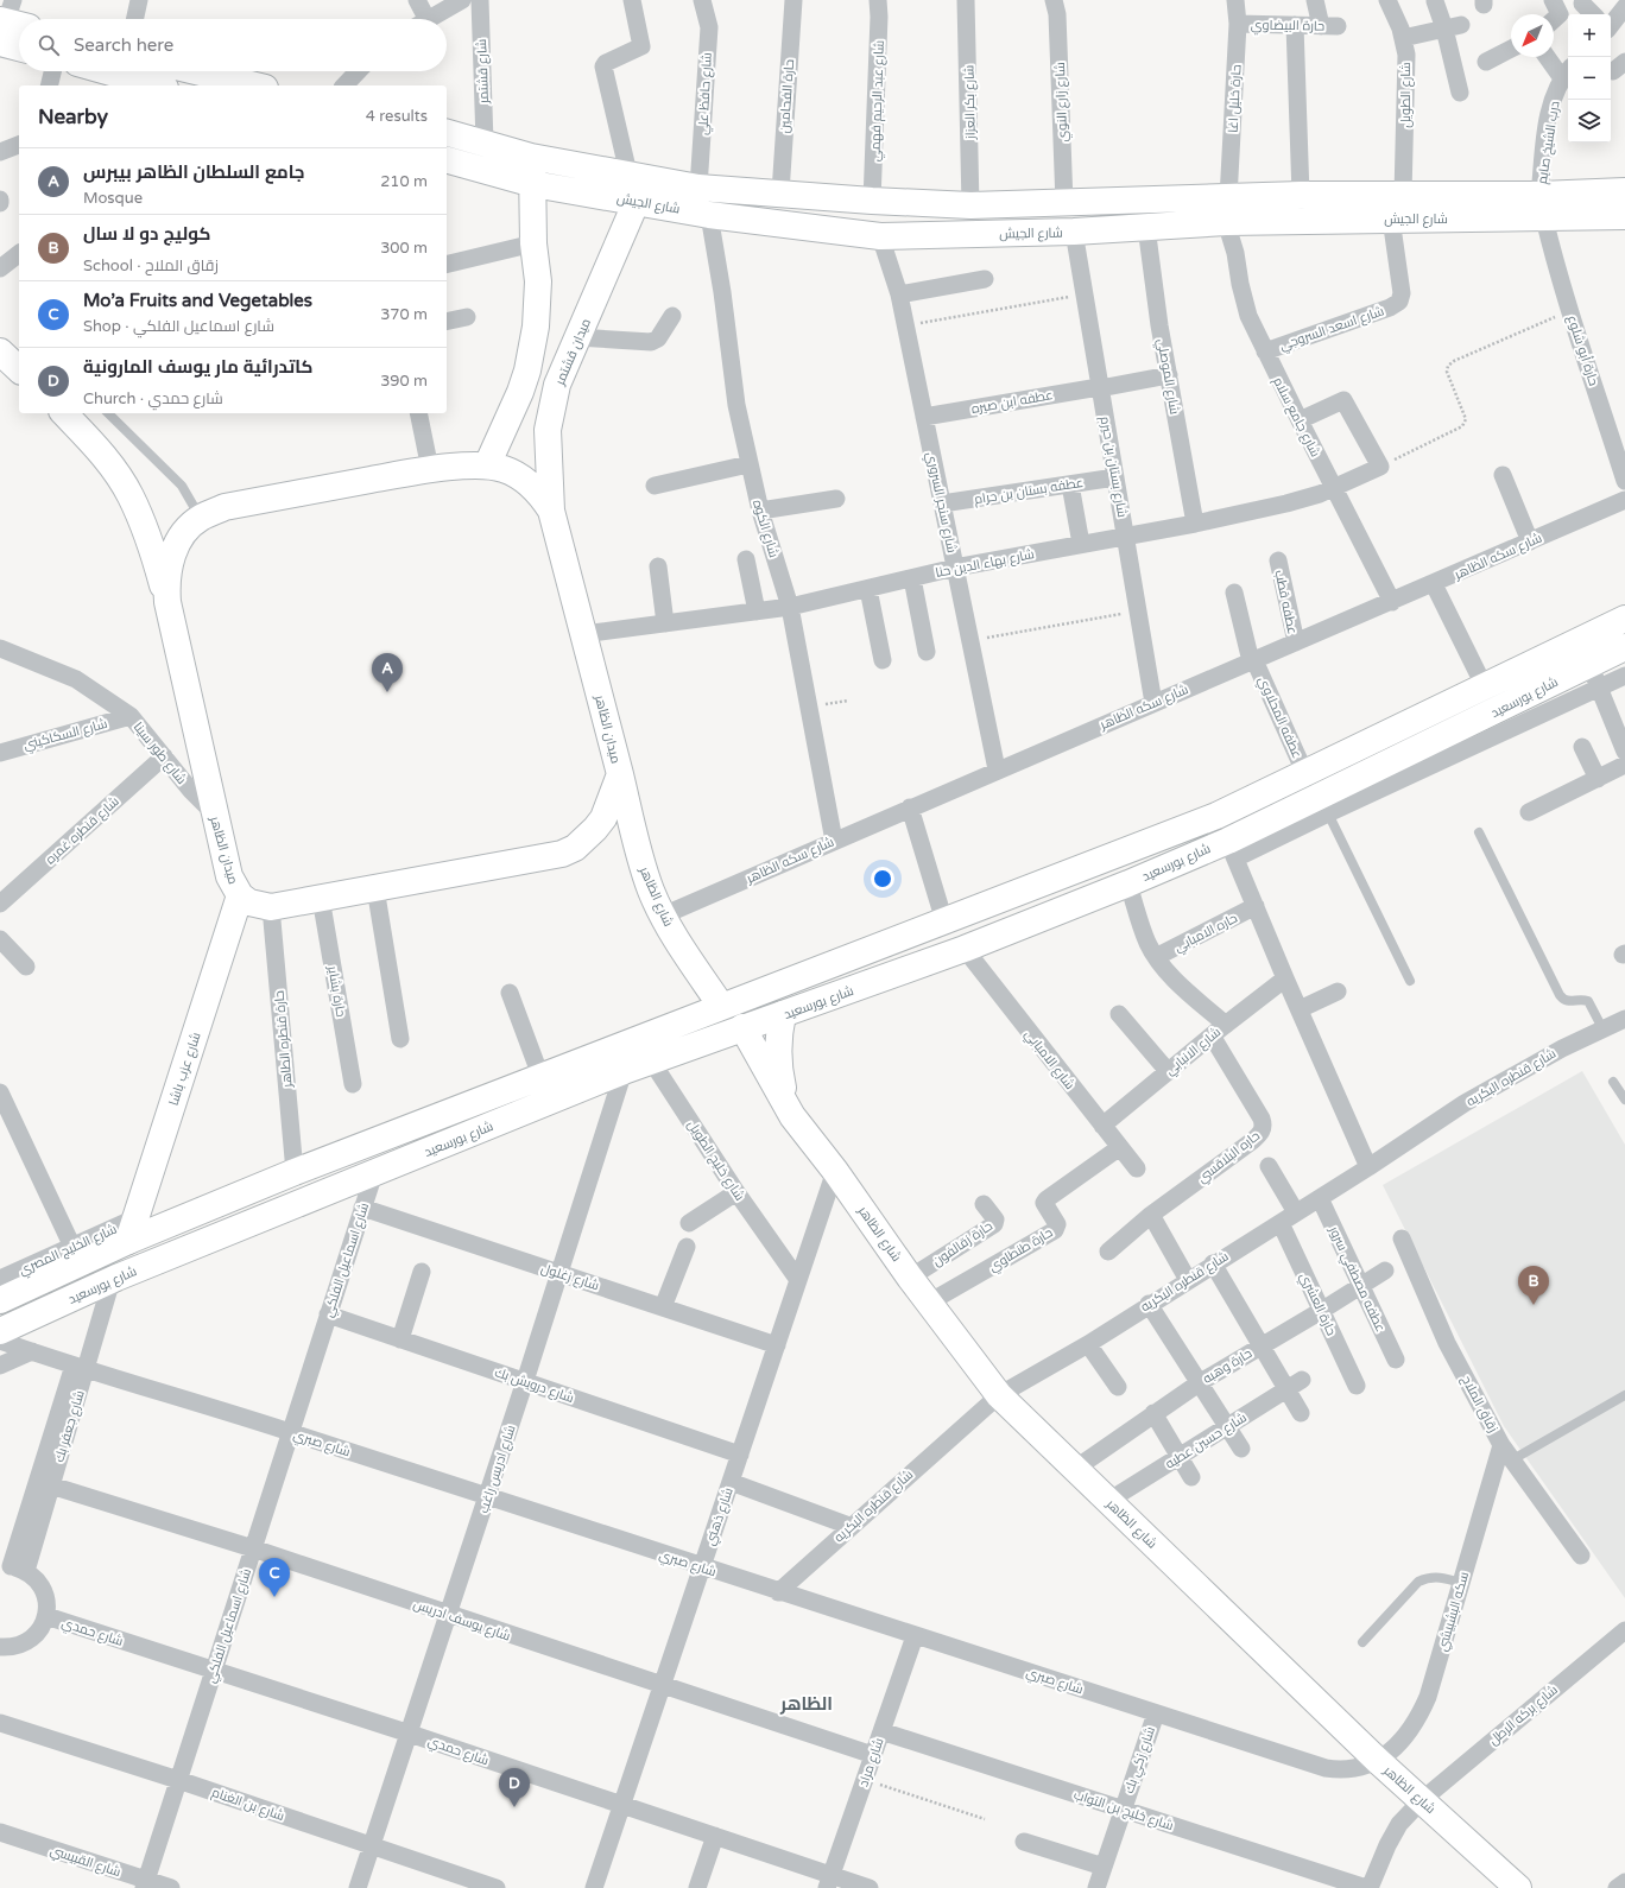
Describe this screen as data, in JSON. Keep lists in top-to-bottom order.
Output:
{
  "streets": {
    "main road": [
      "شارع الجيش",
      "ميدان قشتمر",
      "شارع بورسعيد",
      "ميدان الظاهر",
      "شارع الظاهر",
      "شارع عزب باشا"
    ],
    "street": [
      "حارة البيضاوي",
      "شارع قشتمر",
      "شارع حافظ علي",
      "شارع الطويل",
      "حارة الفحامين",
      "حارة خليل اغا",
      "شارع عبد الرحيم فهمي",
      "شارع بكر العزاز",
      "شارع زارع النوي",
      "درب الشيخ صايم",
      "شارع اسعد السروجي",
      "حارة أبو شلوع",
      "شارع الموصلي",
      "عطفه ابن صيره",
      "شارع جامع سلام",
      "شارع بستان بن حيرم",
      "عطفه بستان بن حرام",
      "شارع سنجر السروري",
      "شارع الكوه",
      "شارع سكه الظاهر",
      "شارع بهاء الدين حنا",
      "عطفه قطب",
      "عطفه المحلاوي",
      "شارع السكاكيني",
      "شارع طور سينا",
      "شارع قنطره غمره",
      "حاره الامبابي",
      "حارة بشاير",
      "حارة قنطره الطاهر",
      "شارع الانبابي",
      "شارع الامبابي",
      "شارع قنطره البكريه",
      "حاره البلاقسي",
      "شارع خليج الطويل",
      "حارة زقالفون",
      "شارع الخليج المصري",
      "حارة طنطاوي",
      "شارع اسماعيل الفلكي",
      "شارع زغلول",
      "عطفه مصطفي سرور",
      "حارة العشري",
      "حارة وهبه",
      "شارع درويش بك",
      "زقاق الملاح",
      "شارع جعفر بك",
      "شارع حسين عطيه",
      "شارع صبري",
      "شارع ادريس راغب",
      "شارع ذهني",
      "سكه البشبيشي",
      "شارع يوسف ادريس",
      "شارع حمدي",
      "شارع بركه الرطل",
      "شارع زكي بك",
      "شارع مراد",
      "شارع بن الغنام",
      "شارع خليج بن التواب",
      "شارع القبيسي"
    ]
  },
  "crossings": [
    ["حارة البيضاوي", "حارة خليل اغا"],
    ["شارع قشتمر", "شارع الجيش"],
    ["شارع حافظ علي", "شارع الجيش"],
    ["شارع الطويل", "شارع الجيش"],
    ["حارة الفحامين", "شارع الجيش"],
    ["حارة خليل اغا", "شارع الجيش"],
    ["حارة خليل اغا", "شارع جامع سلام"],
    ["شارع عبد الرحيم فهمي", "شارع الجيش"],
    ["شارع بكر العزاز", "شارع الجيش"],
    ["شارع زارع النوي", "شارع الجيش"],
    ["درب الشيخ صايم", "شارع الجيش"],
    ["درب الشيخ صايم", "حارة أبو شلوع"],
    ["شارع الجيش", "شارع اسعد السروجي"],
    ["شارع الجيش", "حارة أبو شلوع"],
    ["شارع الجيش", "ميدان قشتمر"],
    ["شارع الجيش", "شارع الموصلي"],
    ["شارع الجيش", "شارع جامع سلام"],
    ["شارع الجيش", "شارع بستان بن حيرم"],
    ["شارع الجيش", "شارع سنجر السروري"],
    ["شارع الجيش", "شارع الكوه"],
    ["شارع اسعد السروجي", "شارع جامع سلام"],
    ["ميدان قشتمر", "ميدان الظاهر"],
    ["شارع الموصلي", "عطفه ابن صيره"],
    ["شارع الموصلي", "شارع بهاء الدين حنا"],
    ["عطفه ابن صيره", "شارع بستان بن حيرم"],
    ["عطفه ابن صيره", "شارع سنجر السروري"],
    ["شارع جامع سلام", "شارع سكه الظاهر"],
    ["شارع جامع سلام", "شارع بهاء الدين حنا"],
    ["شارع بستان بن حيرم", "عطفه بستان بن حرام"],
    ["شارع بستان بن حيرم", "شارع سكه الظاهر"],
    ["شارع بستان بن حيرم", "شارع بهاء الدين حنا"],
    ["عطفه بستان بن حرام", "شارع سنجر السروري"],
    ["شارع سنجر السروري", "شارع سكه الظاهر"],
    ["شارع سنجر السروري", "شارع بهاء الدين حنا"],
    ["شارع الكوه", "شارع سكه الظاهر"],
    ["شارع الكوه", "شارع بهاء الدين حنا"],
    ["شارع سكه الظاهر", "عطفه قطب"],
    ["شارع سكه الظاهر", "عطفه المحلاوي"],
    ["شارع سكه الظاهر", "شارع الظاهر"],
    ["شارع بهاء الدين حنا", "ميدان الظاهر"],
    ["شارع بورسعيد", "عطفه المحلاوي"],
    ["شارع بورسعيد", "شارع الظاهر"],
    ["شارع بورسعيد", "حارة قنطره الطاهر"],
    ["شارع بورسعيد", "شارع الامبابي"],
    ["شارع بورسعيد", "شارع عزب باشا"],
    ["شارع بورسعيد", "شارع خليج الطويل"],
    ["شارع بورسعيد", "شارع الخليج المصري"],
    ["شارع بورسعيد", "شارع اسماعيل الفلكي"],
    ["شارع بورسعيد", "شارع جعفر بك"],
    ["شارع بورسعيد", "شارع ادريس راغب"],
    ["ميدان الظاهر", "شارع طور سينا"],
    ["ميدان الظاهر", "شارع الظاهر"],
    ["ميدان الظاهر", "حارة بشاير"],
    ["ميدان الظاهر", "حارة قنطره الطاهر"],
    ["ميدان الظاهر", "شارع عزب باشا"],
    ["شارع السكاكيني", "شارع طور سينا"],
    ["شارع طور سينا", "شارع قنطره غمره"],
    ["شارع الظاهر", "شارع قنطره البكريه"],
    ["شارع الظاهر", "حارة زقالفون"],
    ["شارع الظاهر", "حارة طنطاوي"],
    ["شارع الظاهر", "حارة وهبه"],
    ["شارع الظاهر", "شارع حسين عطيه"],
    ["شارع الظاهر", "شارع صبري"],
    ["شارع الظاهر", "شارع ذهني"],
    ["شارع الظاهر", "سكه البشبيشي"],
    ["شارع الظاهر", "شارع بركه الرطل"],
    ["شارع الانبابي", "شارع الامبابي"],
    ["شارع الانبابي", "حاره البلاقسي"],
    ["شارع الامبابي", "حارة طنطاوي"],
    ["شارع عزب باشا", "شارع الخليج المصري"],
    ["شارع قنطره البكريه", "عطفه مصطفي سرور"],
    ["شارع قنطره البكريه", "حارة العشري"],
    ["شارع قنطره البكريه", "شارع صبري"],
    ["شارع خليج الطويل", "شارع ذهني"],
    ["شارع اسماعيل الفلكي", "شارع زغلول"],
    ["شارع اسماعيل الفلكي", "شارع درويش بك"],
    ["شارع اسماعيل الفلكي", "شارع صبري"],
    ["شارع اسماعيل الفلكي", "شارع يوسف ادريس"],
    ["شارع اسماعيل الفلكي", "شارع حمدي"],
    ["شارع اسماعيل الفلكي", "شارع بن الغنام"],
    ["شارع اسماعيل الفلكي", "شارع القبيسي"],
    ["شارع زغلول", "شارع ادريس راغب"],
    ["شارع زغلول", "شارع ذهني"],
    ["عطفه مصطفي سرور", "حارة وهبه"],
    ["حارة العشري", "حارة وهبه"],
    ["شارع درويش بك", "شارع ادريس راغب"],
    ["شارع درويش بك", "شارع ذهني"],
    ["زقاق الملاح", "سكه البشبيشي"],
    ["شارع جعفر بك", "شارع صبري"],
    ["شارع جعفر بك", "شارع يوسف ادريس"],
    ["شارع صبري", "شارع ادريس راغب"],
    ["شارع صبري", "شارع ذهني"],
    ["شارع صبري", "سكه البشبيشي"],
    ["شارع صبري", "شارع زكي بك"],
    ["شارع صبري", "شارع مراد"],
    ["شارع ادريس راغب", "شارع يوسف ادريس"],
    ["شارع ادريس راغب", "شارع حمدي"],
    ["شارع ادريس راغب", "شارع بن الغنام"],
    ["شارع ذهني", "شارع يوسف ادريس"],
    ["شارع ذهني", "شارع حمدي"],
    ["شارع يوسف ادريس", "شارع مراد"],
    ["شارع حمدي", "شارع مراد"],
    ["شارع زكي بك", "شارع خليج بن التواب"],
    ["شارع مراد", "شارع خليج بن التواب"]
  ],
  "districts": ["الظاهر"],
  "north": "bottom left",
  "page": {
    "map_buttons": ["+", "−"],
    "search": "Search here",
    "heading": ["Nearby", "4 results"],
    "list": [
      {
        "mark": "A",
        "name": "جامع السلطان الظاهر بيبرس",
        "note": "Mosque",
        "value": "210 m"
      },
      {
        "mark": "B",
        "name": "كوليج دو لا سال",
        "note": "School · زقاق الملاح",
        "value": "300 m"
      },
      {
        "mark": "C",
        "name": "Mo’a Fruits and Vegetables",
        "note": "Shop · شارع اسماعيل الفلكي",
        "value": "370 m"
      },
      {
        "mark": "D",
        "name": "كاتدرائية مار يوسف المارونية",
        "note": "Church · شارع حمدي",
        "value": "390 m"
      }
    ],
    "pins": [
      "A",
      "B",
      "C",
      "D"
    ]
  }
}
